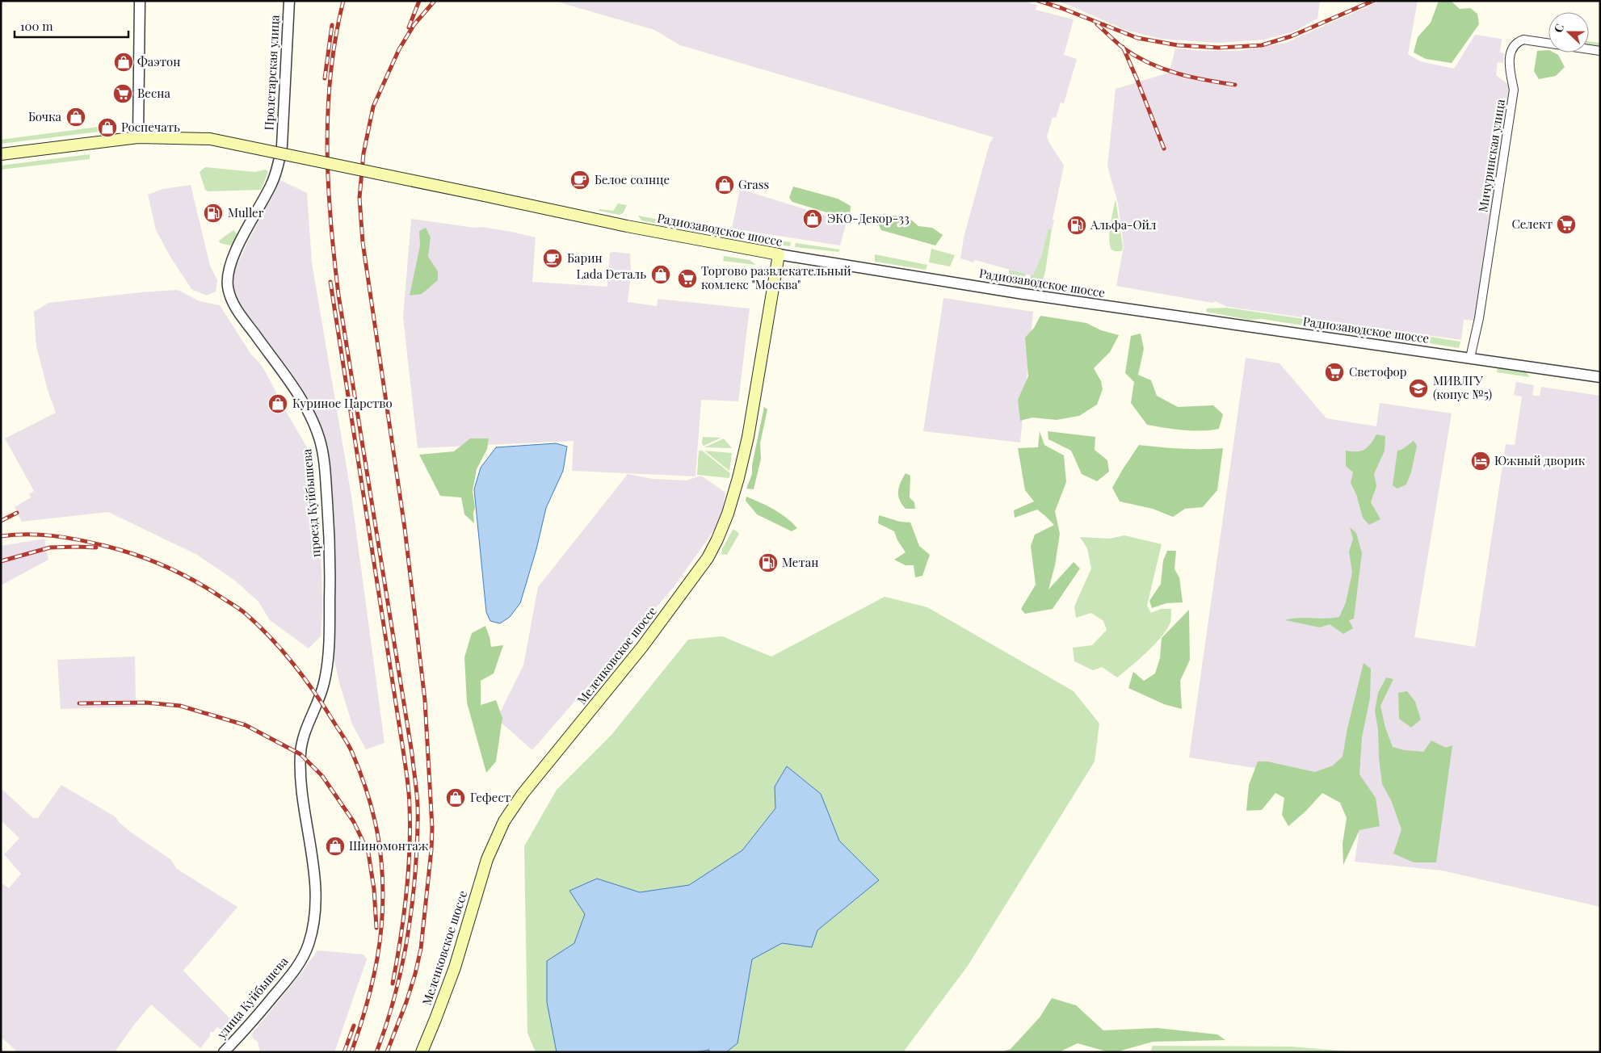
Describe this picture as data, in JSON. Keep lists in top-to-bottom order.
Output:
{
  "streets": {
    "main road": ["Радиозаводское шоссе", "Меленковское шоссе"],
    "street": [
      "Пролетарская улица",
      "Мичуринская улица",
      "проезд Куйбышева",
      "улица Куйбышева"
    ]
  },
  "crossings": [
    ["Пролетарская улица", "проезд Куйбышева"],
    ["Мичуринская улица", "Радиозаводское шоссе"],
    ["Радиозаводское шоссе", "Меленковское шоссе"],
    ["проезд Куйбышева", "улица Куйбышева"]
  ],
  "places": {
    "shop": [
      "Фаэтон",
      "Бочка",
      "Роспечать",
      "Grass",
      "ЭКО-Декор-33",
      "Lada Dеталь",
      "Куриное Царство",
      "Гефест",
      "Шиномонтаж"
    ],
    "supermarket": [
      "Весна",
      "Селект",
      "Торгово развлекательный комлекс \"Москва\"",
      "Светофор"
    ],
    "cafe": ["Белое солнце", "Барин"],
    "fuel station": ["Muller", "Альфа-Ойл", "Метан"],
    "school or university": ["МИВЛГУ (копус №5)"],
    "hotel": ["Южный дворик"]
  },
  "scale_bar": "100 m",
  "north": "left"
}
